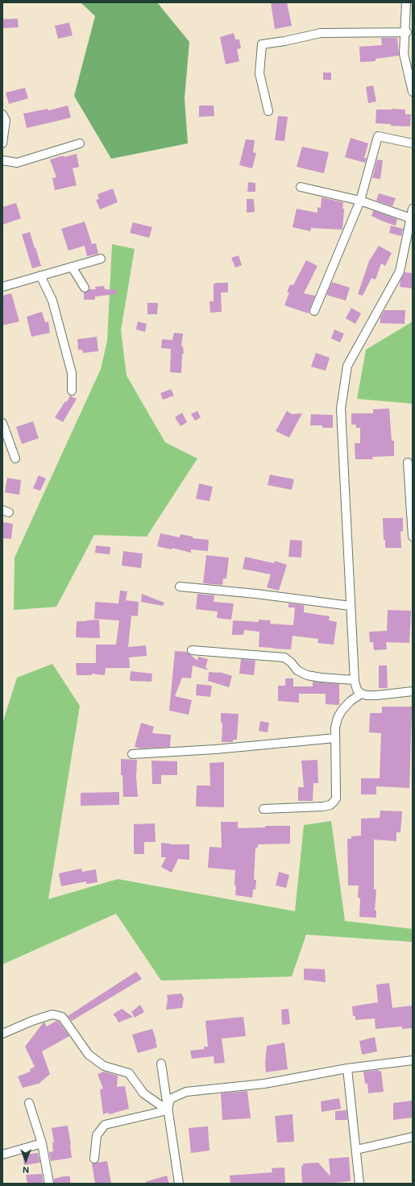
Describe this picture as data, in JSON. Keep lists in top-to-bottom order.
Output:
{
  "north": "bottom"
}
